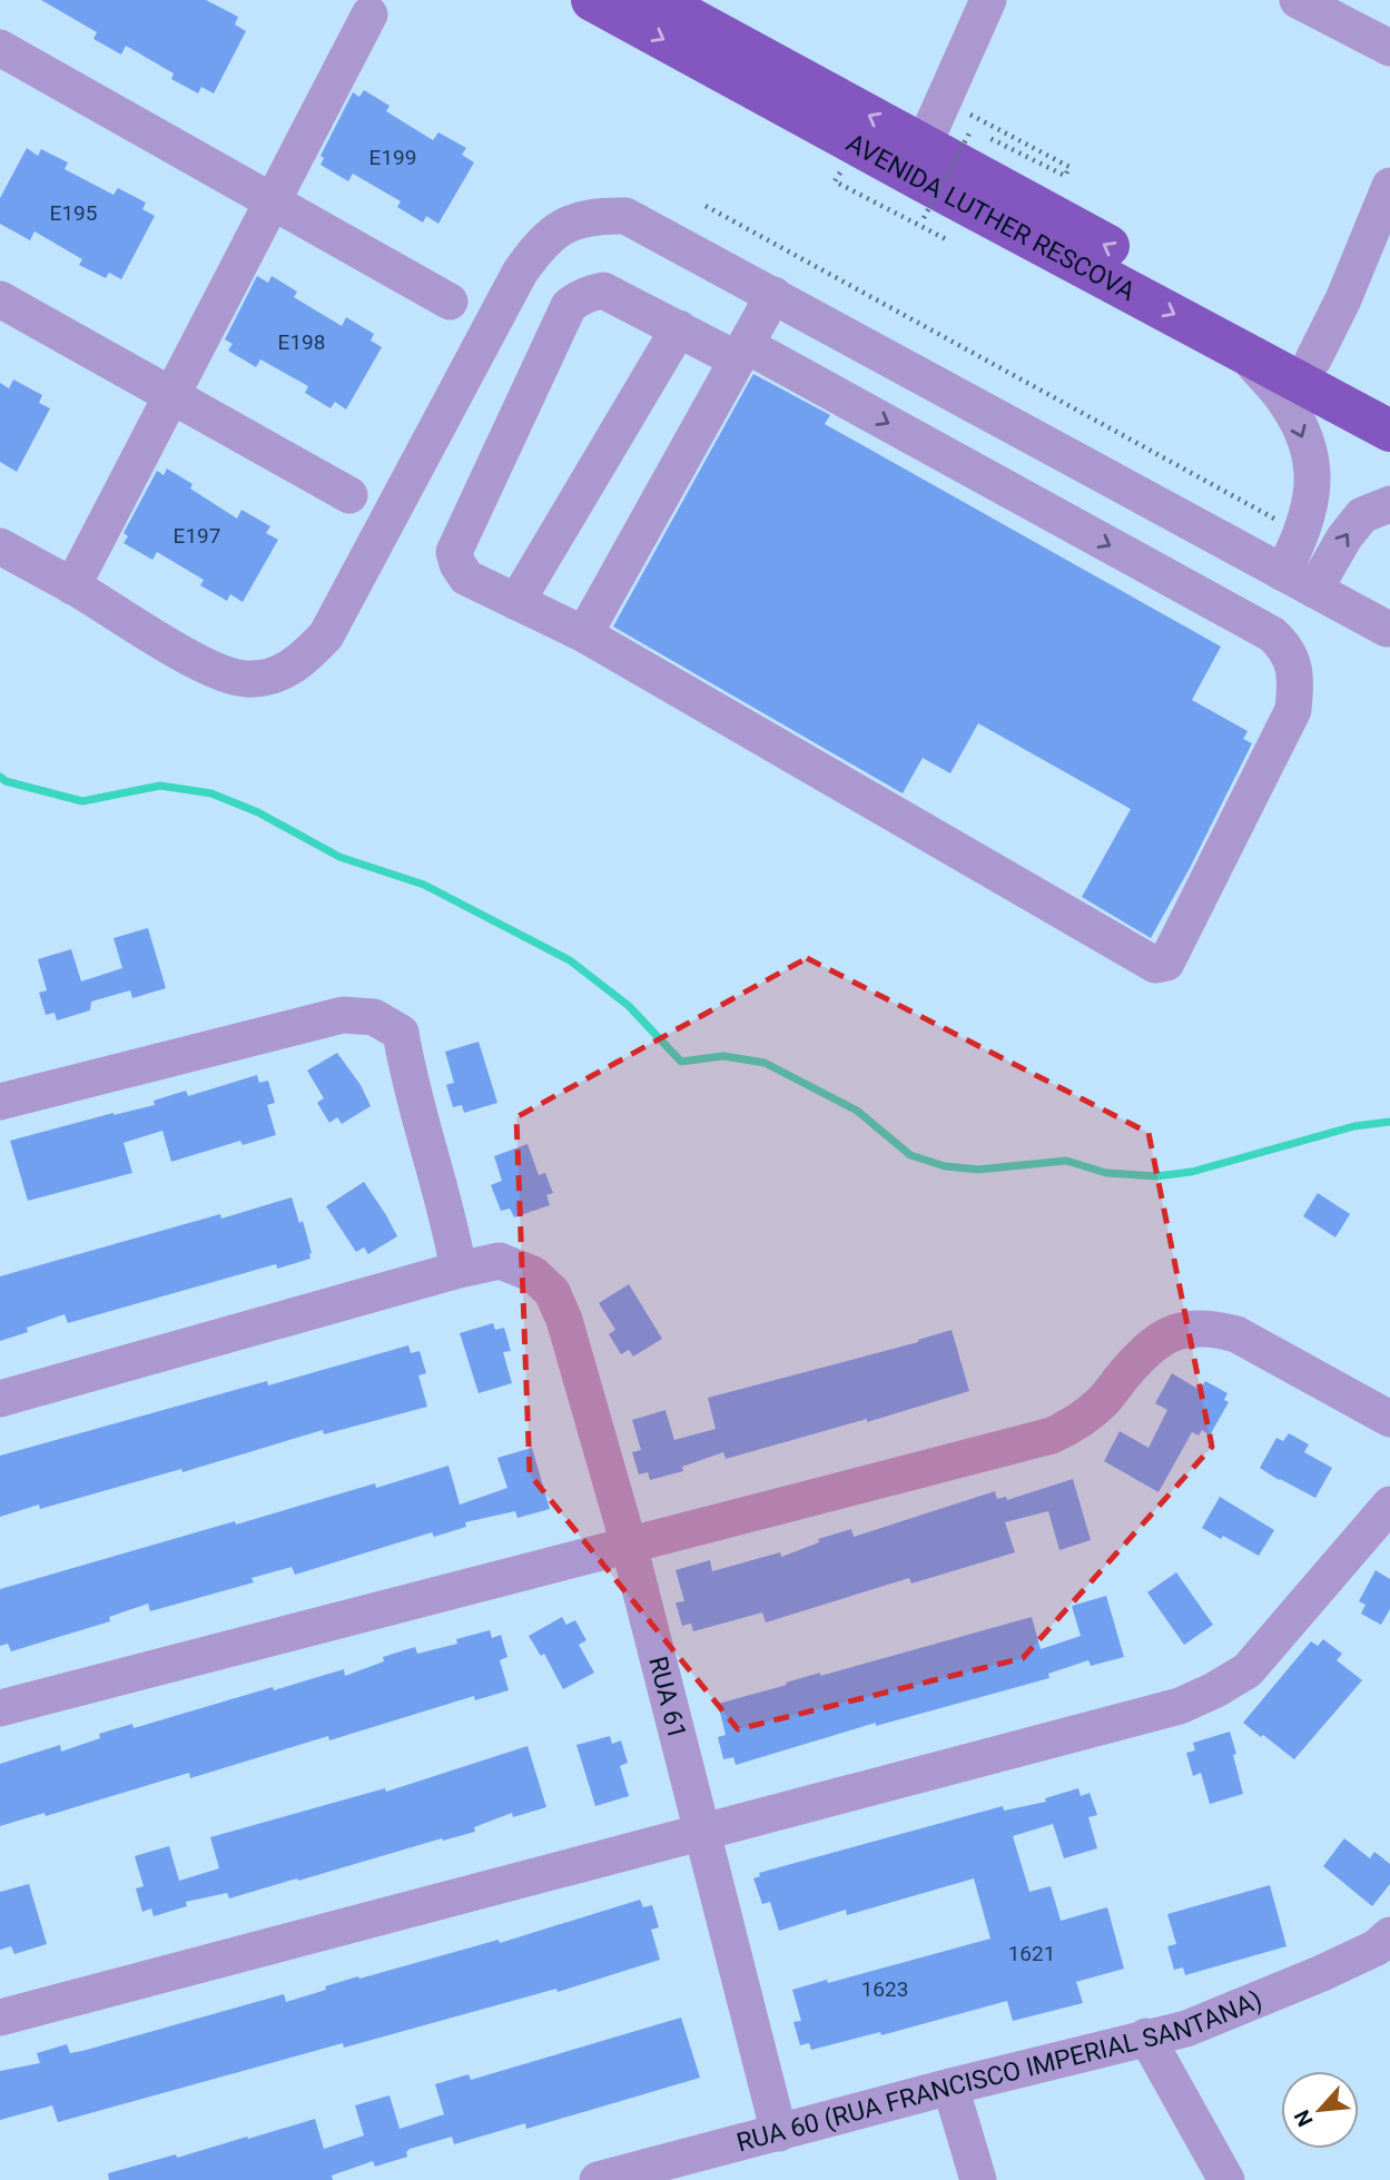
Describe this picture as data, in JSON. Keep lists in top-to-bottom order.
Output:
{
  "streets": {
    "main road": ["AVENIDA LUTHER RESCOVA"],
    "street": ["RUA 61", "RUA 60 (RUA FRANCISCO IMPERIAL SANTANA)"]
  },
  "crossings": [
    ["RUA 61", "RUA 60 (RUA FRANCISCO IMPERIAL SANTANA)"]
  ],
  "house_numbers": [
    "E199",
    "E195",
    "E198",
    "E197",
    "1621",
    "1623"
  ],
  "north": "bottom left"
}
